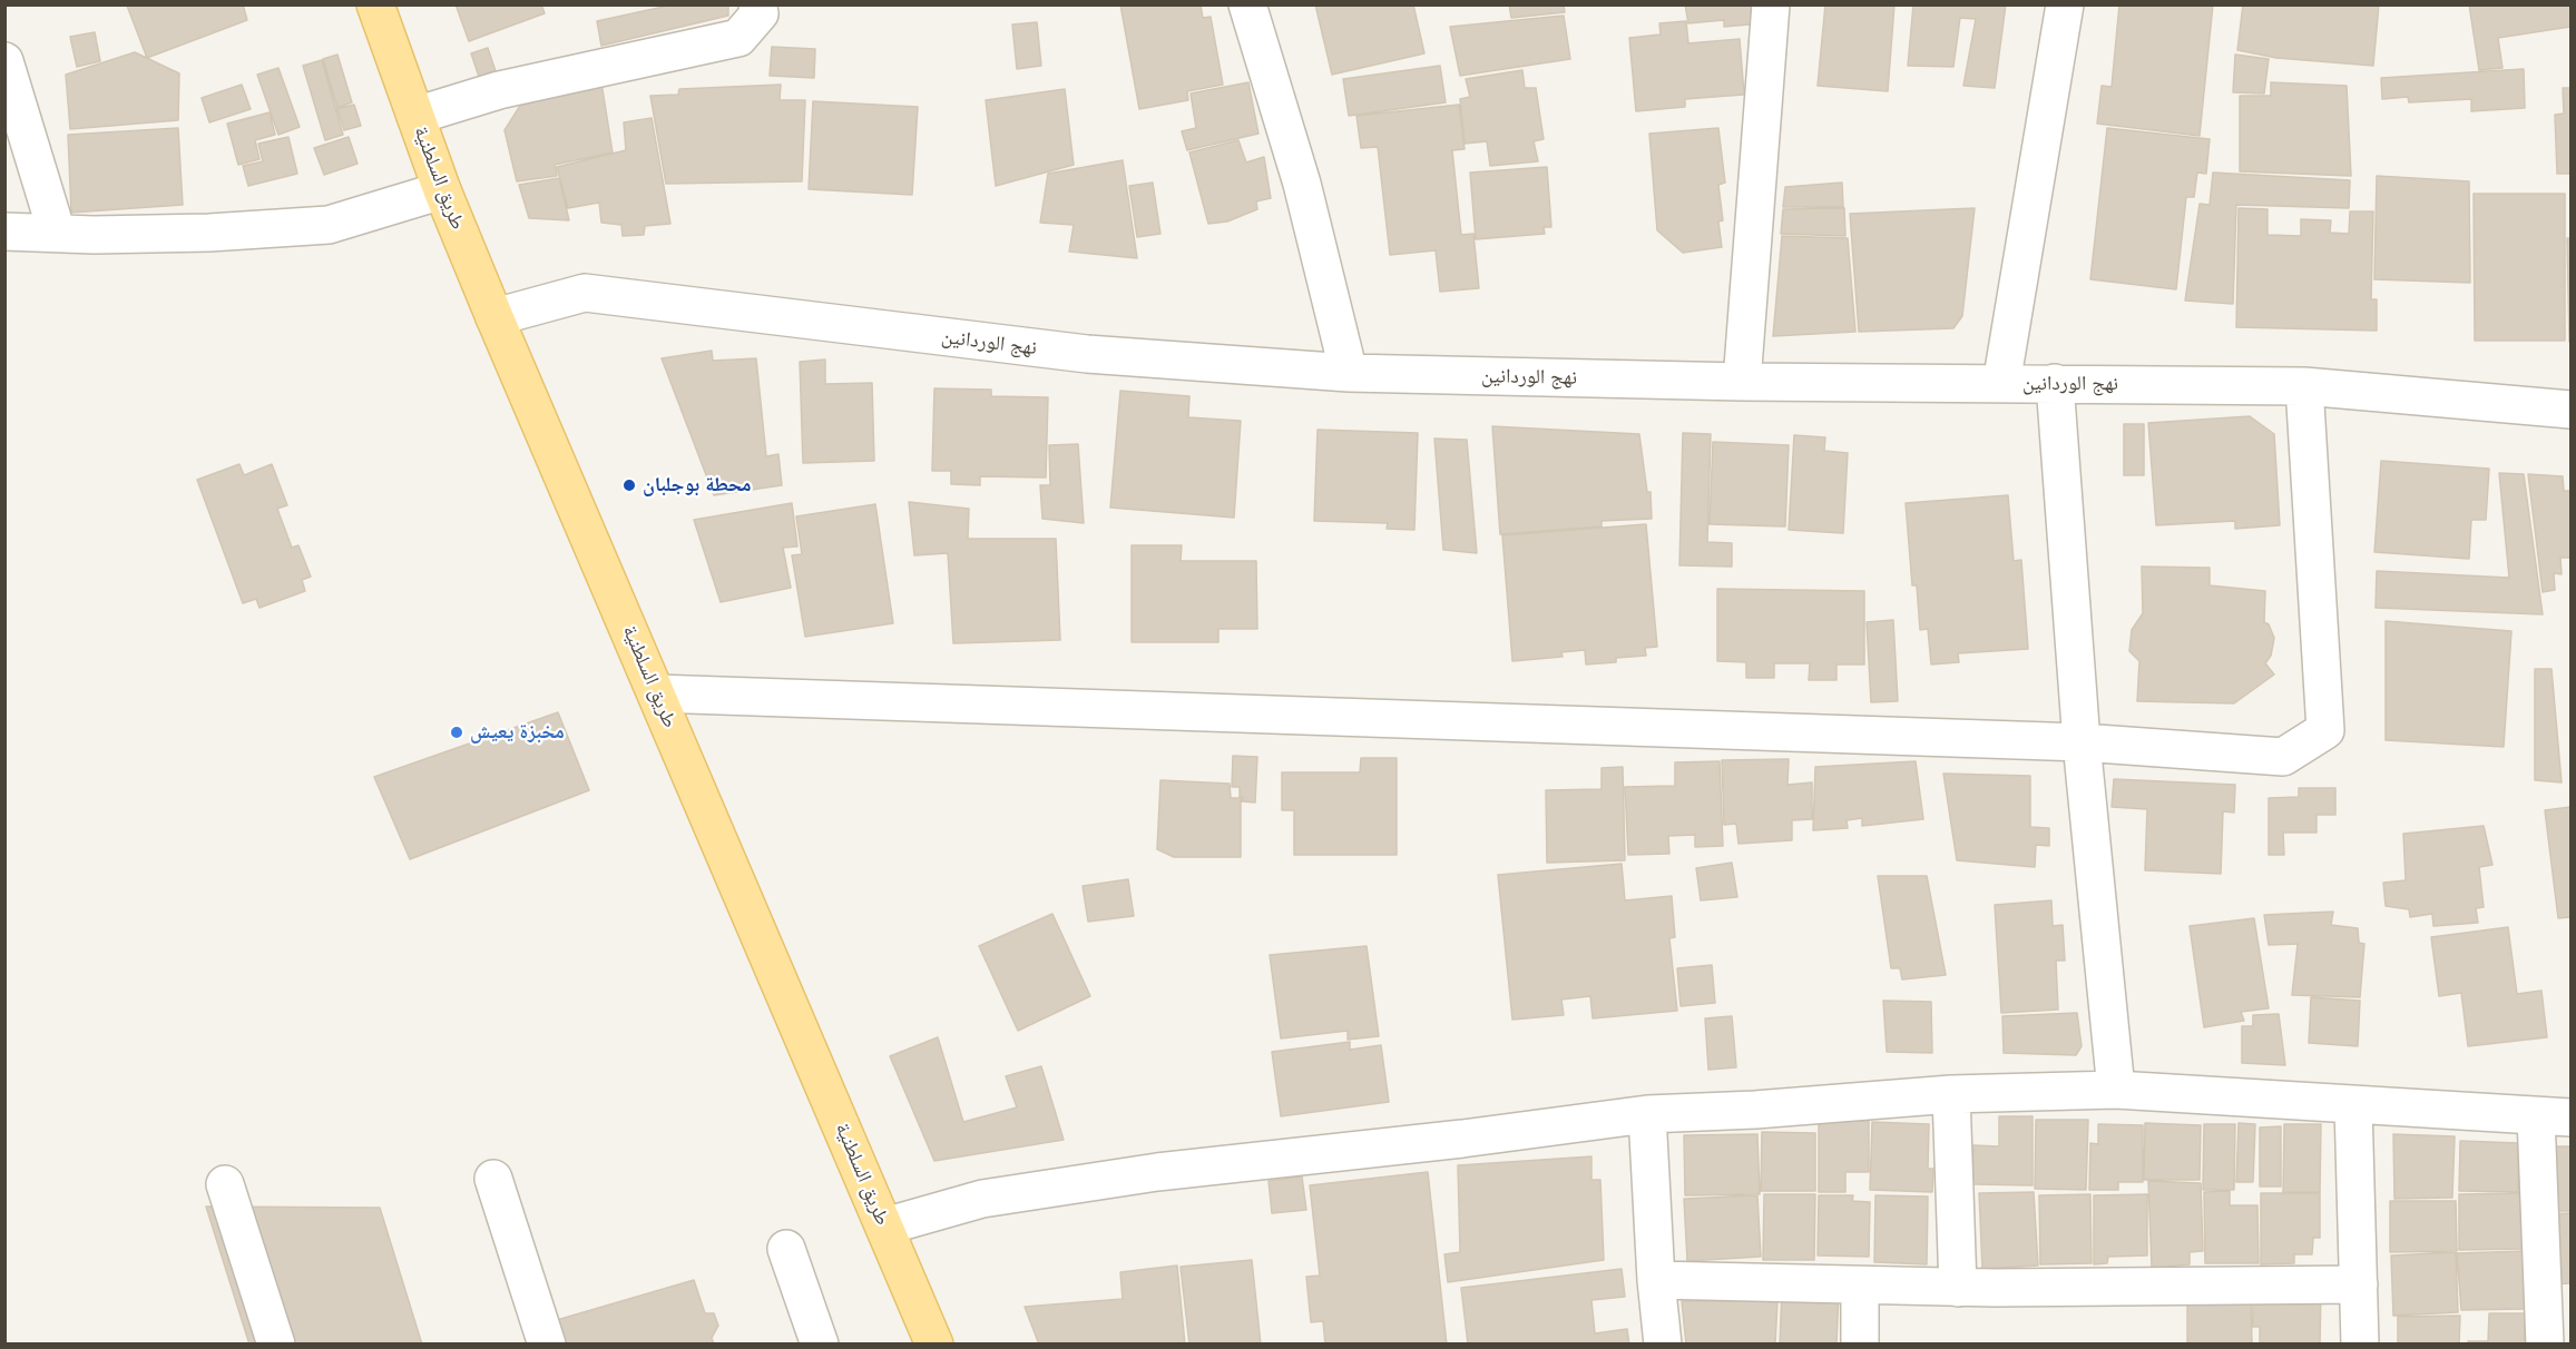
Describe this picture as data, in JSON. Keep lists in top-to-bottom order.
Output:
{
  "streets": {
    "main road": ["طريق السلطنية"],
    "street": ["نهج الوردانين"]
  },
  "crossings": [
    ["طريق السلطنية", "نهج الوردانين"]
  ],
  "places": ["محطة بوجلبان", "مخبزة يعيش"]
}
